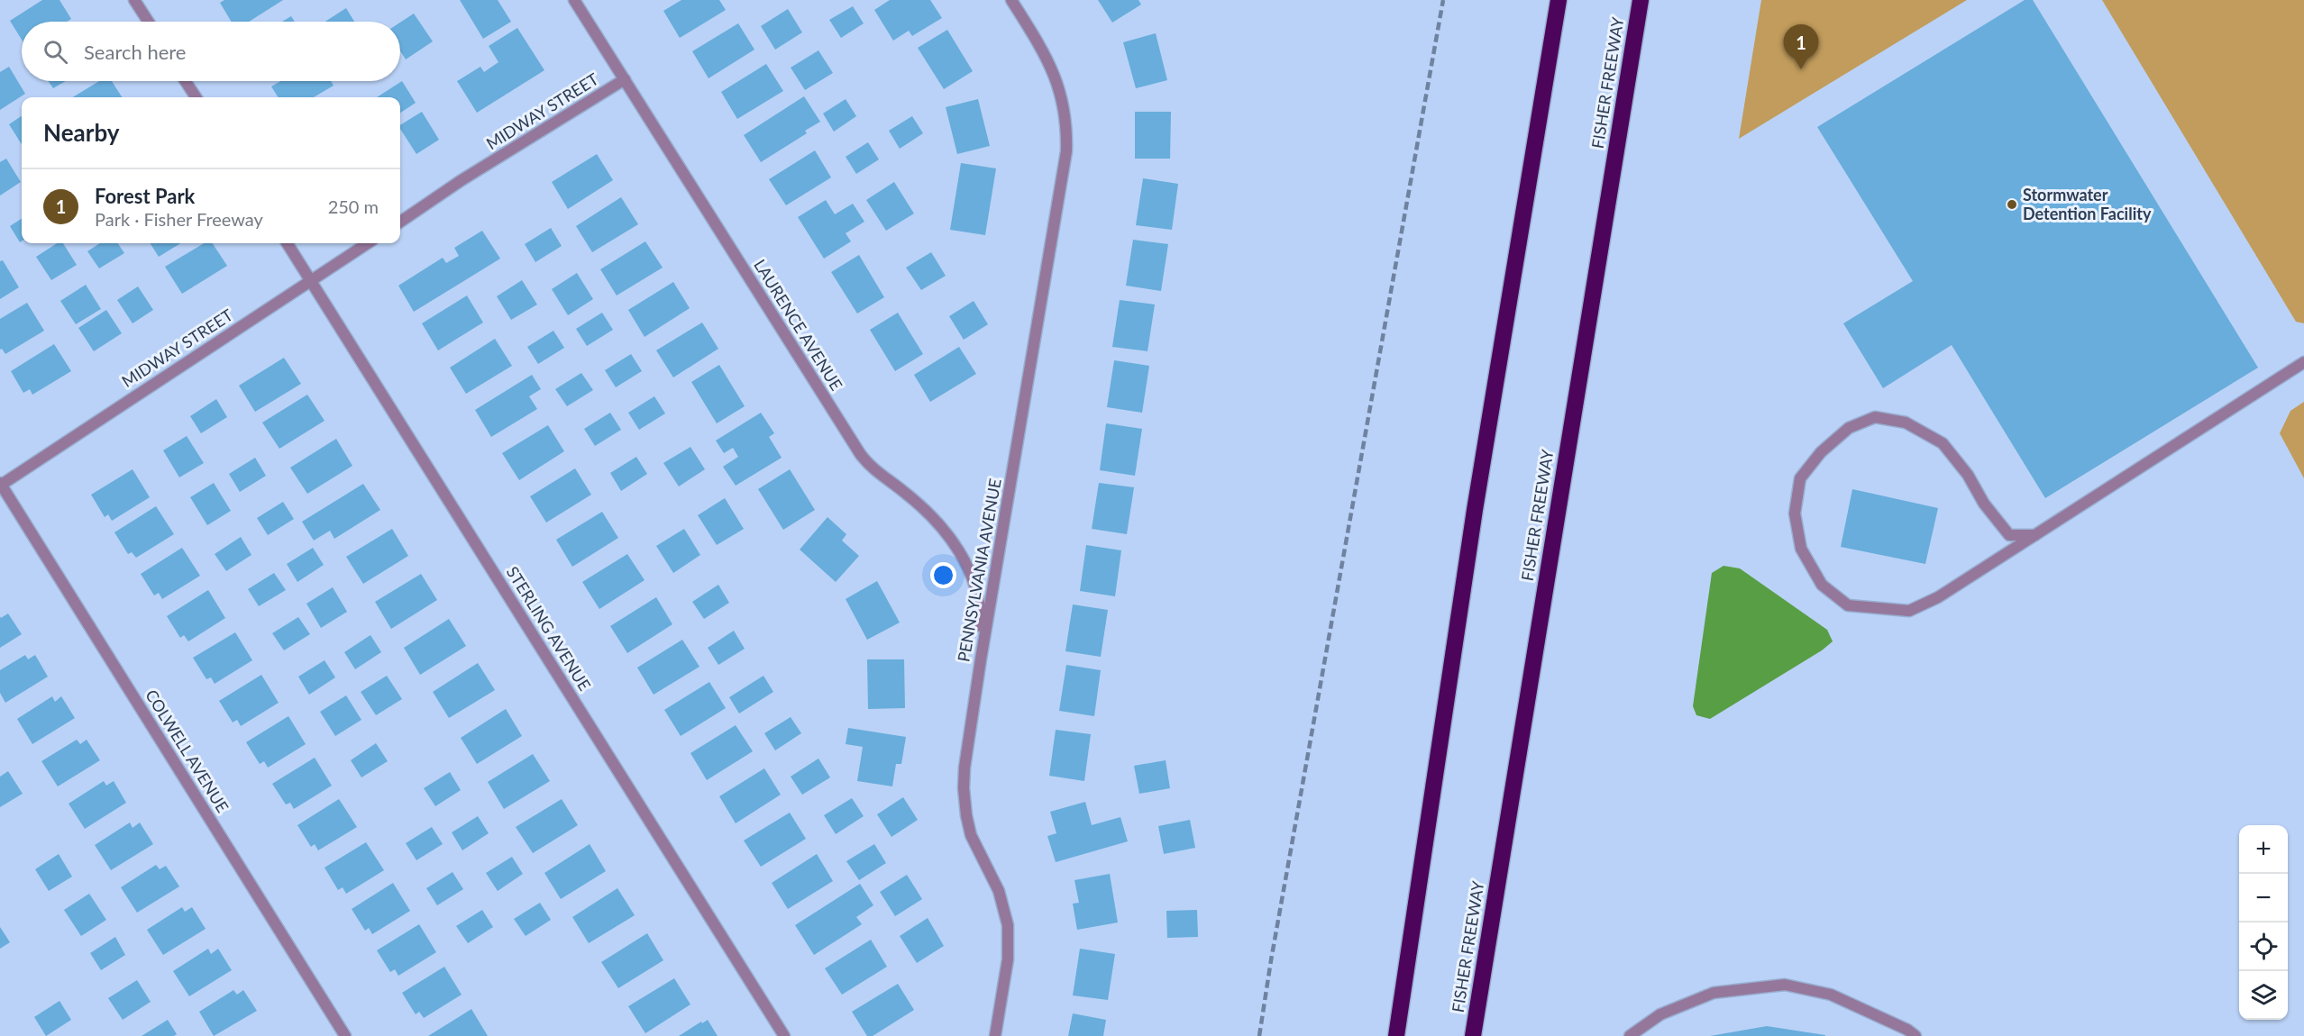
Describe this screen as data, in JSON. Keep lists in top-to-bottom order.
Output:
{
  "streets": {
    "highway": ["FISHER FREEWAY"],
    "street": [
      "MIDWAY STREET",
      "LAURENCE AVENUE",
      "PENNSYLVANIA AVENUE",
      "STERLING AVENUE",
      "COLWELL AVENUE"
    ]
  },
  "crossings": [
    ["MIDWAY STREET", "LAURENCE AVENUE"],
    ["MIDWAY STREET", "STERLING AVENUE"],
    ["MIDWAY STREET", "COLWELL AVENUE"],
    ["LAURENCE AVENUE", "PENNSYLVANIA AVENUE"]
  ],
  "places": ["Stormwater Detention Facility"],
  "page": {
    "search": "Search here",
    "pins": "1",
    "heading": "Nearby",
    "list": [
      {
        "mark": "1",
        "name": "Forest Park",
        "note": "Park · Fisher Freeway",
        "value": "250 m"
      }
    ],
    "map_buttons": ["+", "−"]
  }
}
